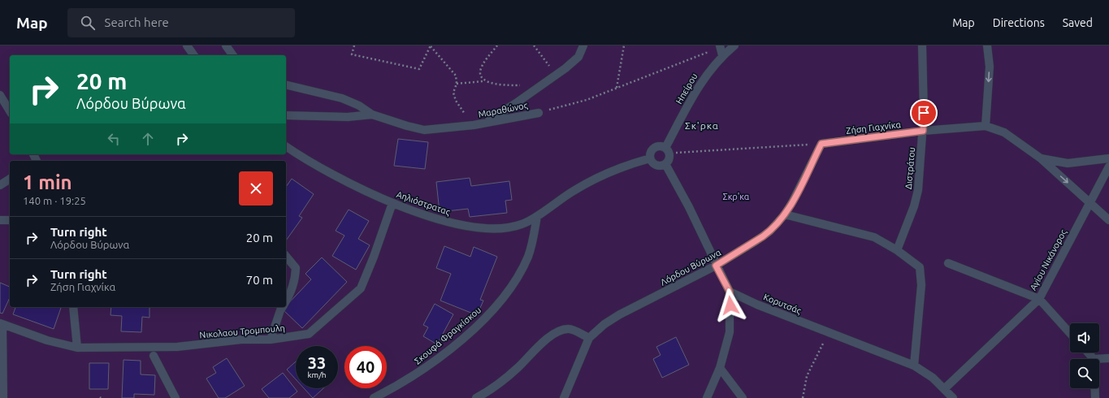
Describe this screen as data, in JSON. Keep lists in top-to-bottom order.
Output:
{
  "streets": {
    "street": [
      "Ηπείρου",
      "Μαραθώνος",
      "Ζήση Γιαχνίκα",
      "Διστράτου",
      "Αηλιόστρατας",
      "Αγίου Νικάνορος",
      "Λόρδου Βύρωνα",
      "Κορυτσάς",
      "Νικολαου Τρομπουλη",
      "Σκουφά Φραγκίσκου"
    ]
  },
  "crossings": [
    ["Ηπείρου", "Μαραθώνος"],
    ["Ηπείρου", "Αηλιόστρατας"],
    ["Ζήση Γιαχνίκα", "Διστράτου"],
    ["Ζήση Γιαχνίκα", "Λόρδου Βύρωνα"],
    ["Αηλιόστρατας", "Νικολαου Τρομπουλη"],
    ["Αηλιόστρατας", "Σκουφά Φραγκίσκου"],
    ["Αγίου Νικάνορος", "Κορυτσάς"]
  ],
  "districts": ["Σκ'ρκα"],
  "parks": ["Σκρ'κα"],
  "page": {
    "header": "Map",
    "search": "Search here",
    "nav": ["Map", "Directions", "Saved"],
    "turn": ["20 m", "Λόρδου Βύρωνα"],
    "heading": ["1 min", "140 m · 19:25"],
    "list": [
      {
        "name": "Turn right",
        "note": "Λόρδου Βύρωνα",
        "value": "20 m"
      },
      {
        "name": "Turn right",
        "note": "Ζήση Γιαχνίκα",
        "value": "70 m"
      }
    ],
    "speed": "33 km/h",
    "limit": "40"
  }
}
